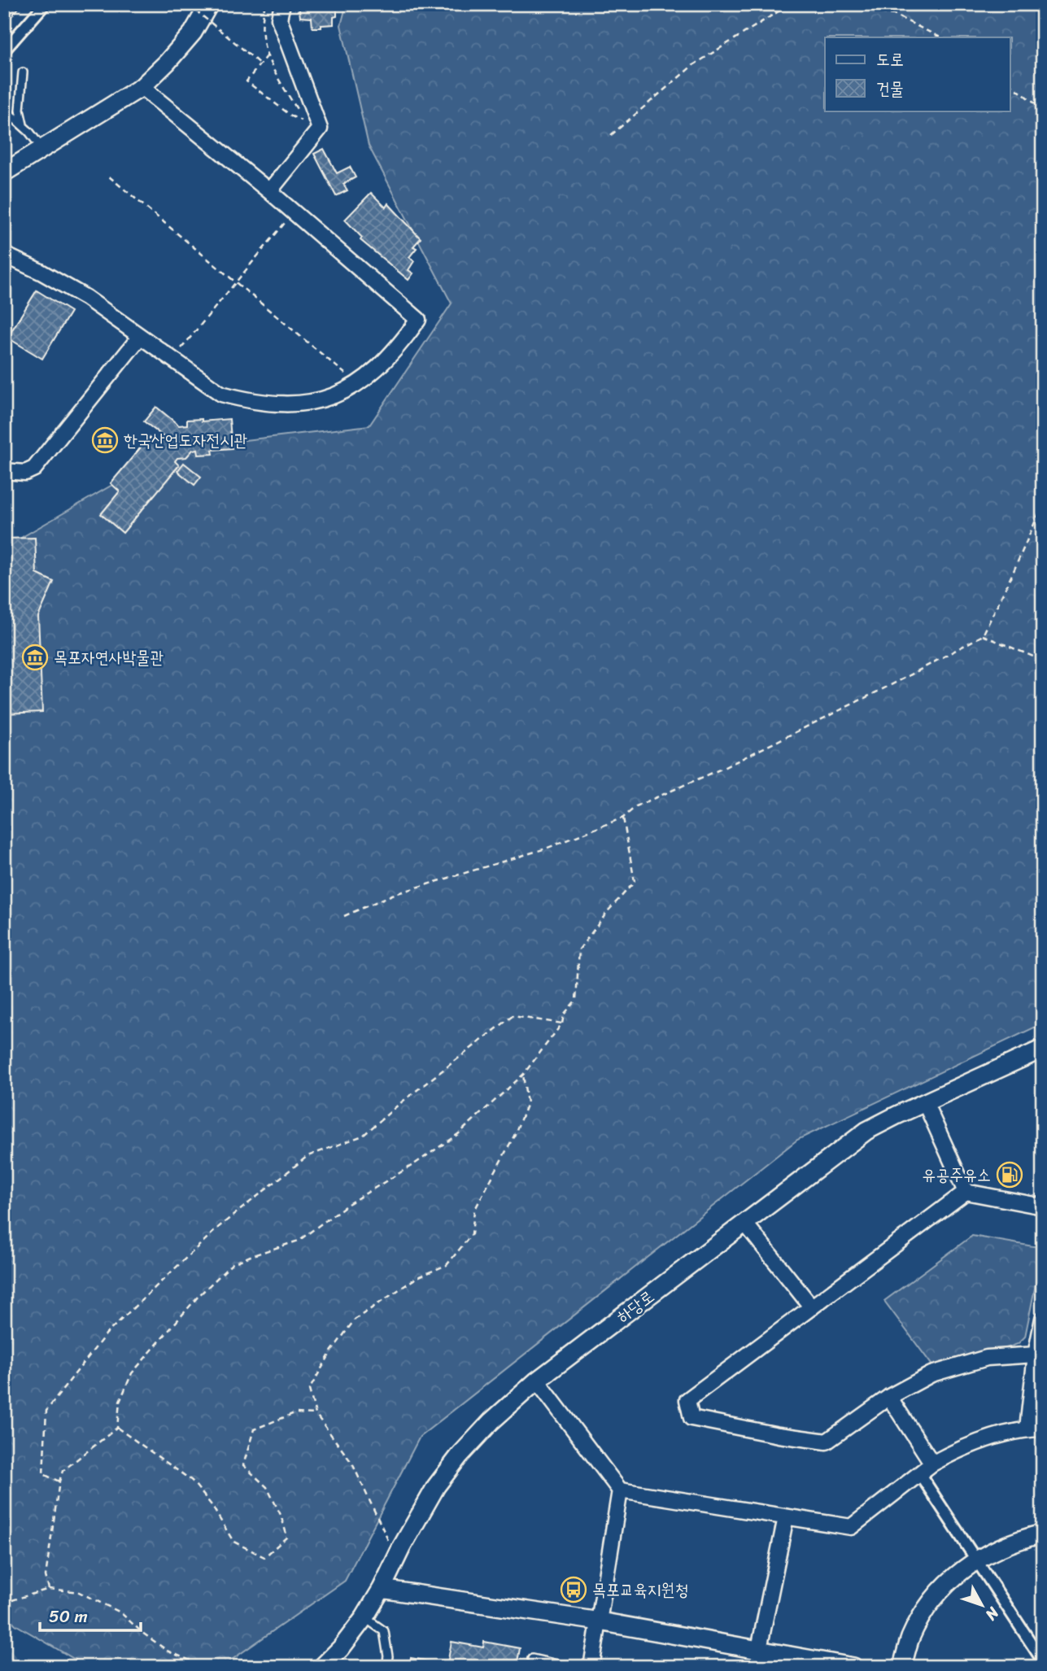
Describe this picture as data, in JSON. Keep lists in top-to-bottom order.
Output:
{
  "streets": {
    "street": ["하당로"]
  },
  "places": {
    "museum": ["한국산업도자전시관", "목포자연사박물관"],
    "fuel station": ["유공주유소"],
    "bus stop": ["목포교육지원청"]
  },
  "legend": ["도로", "건물"],
  "scale_bar": "50 m",
  "north": "bottom right"
}
